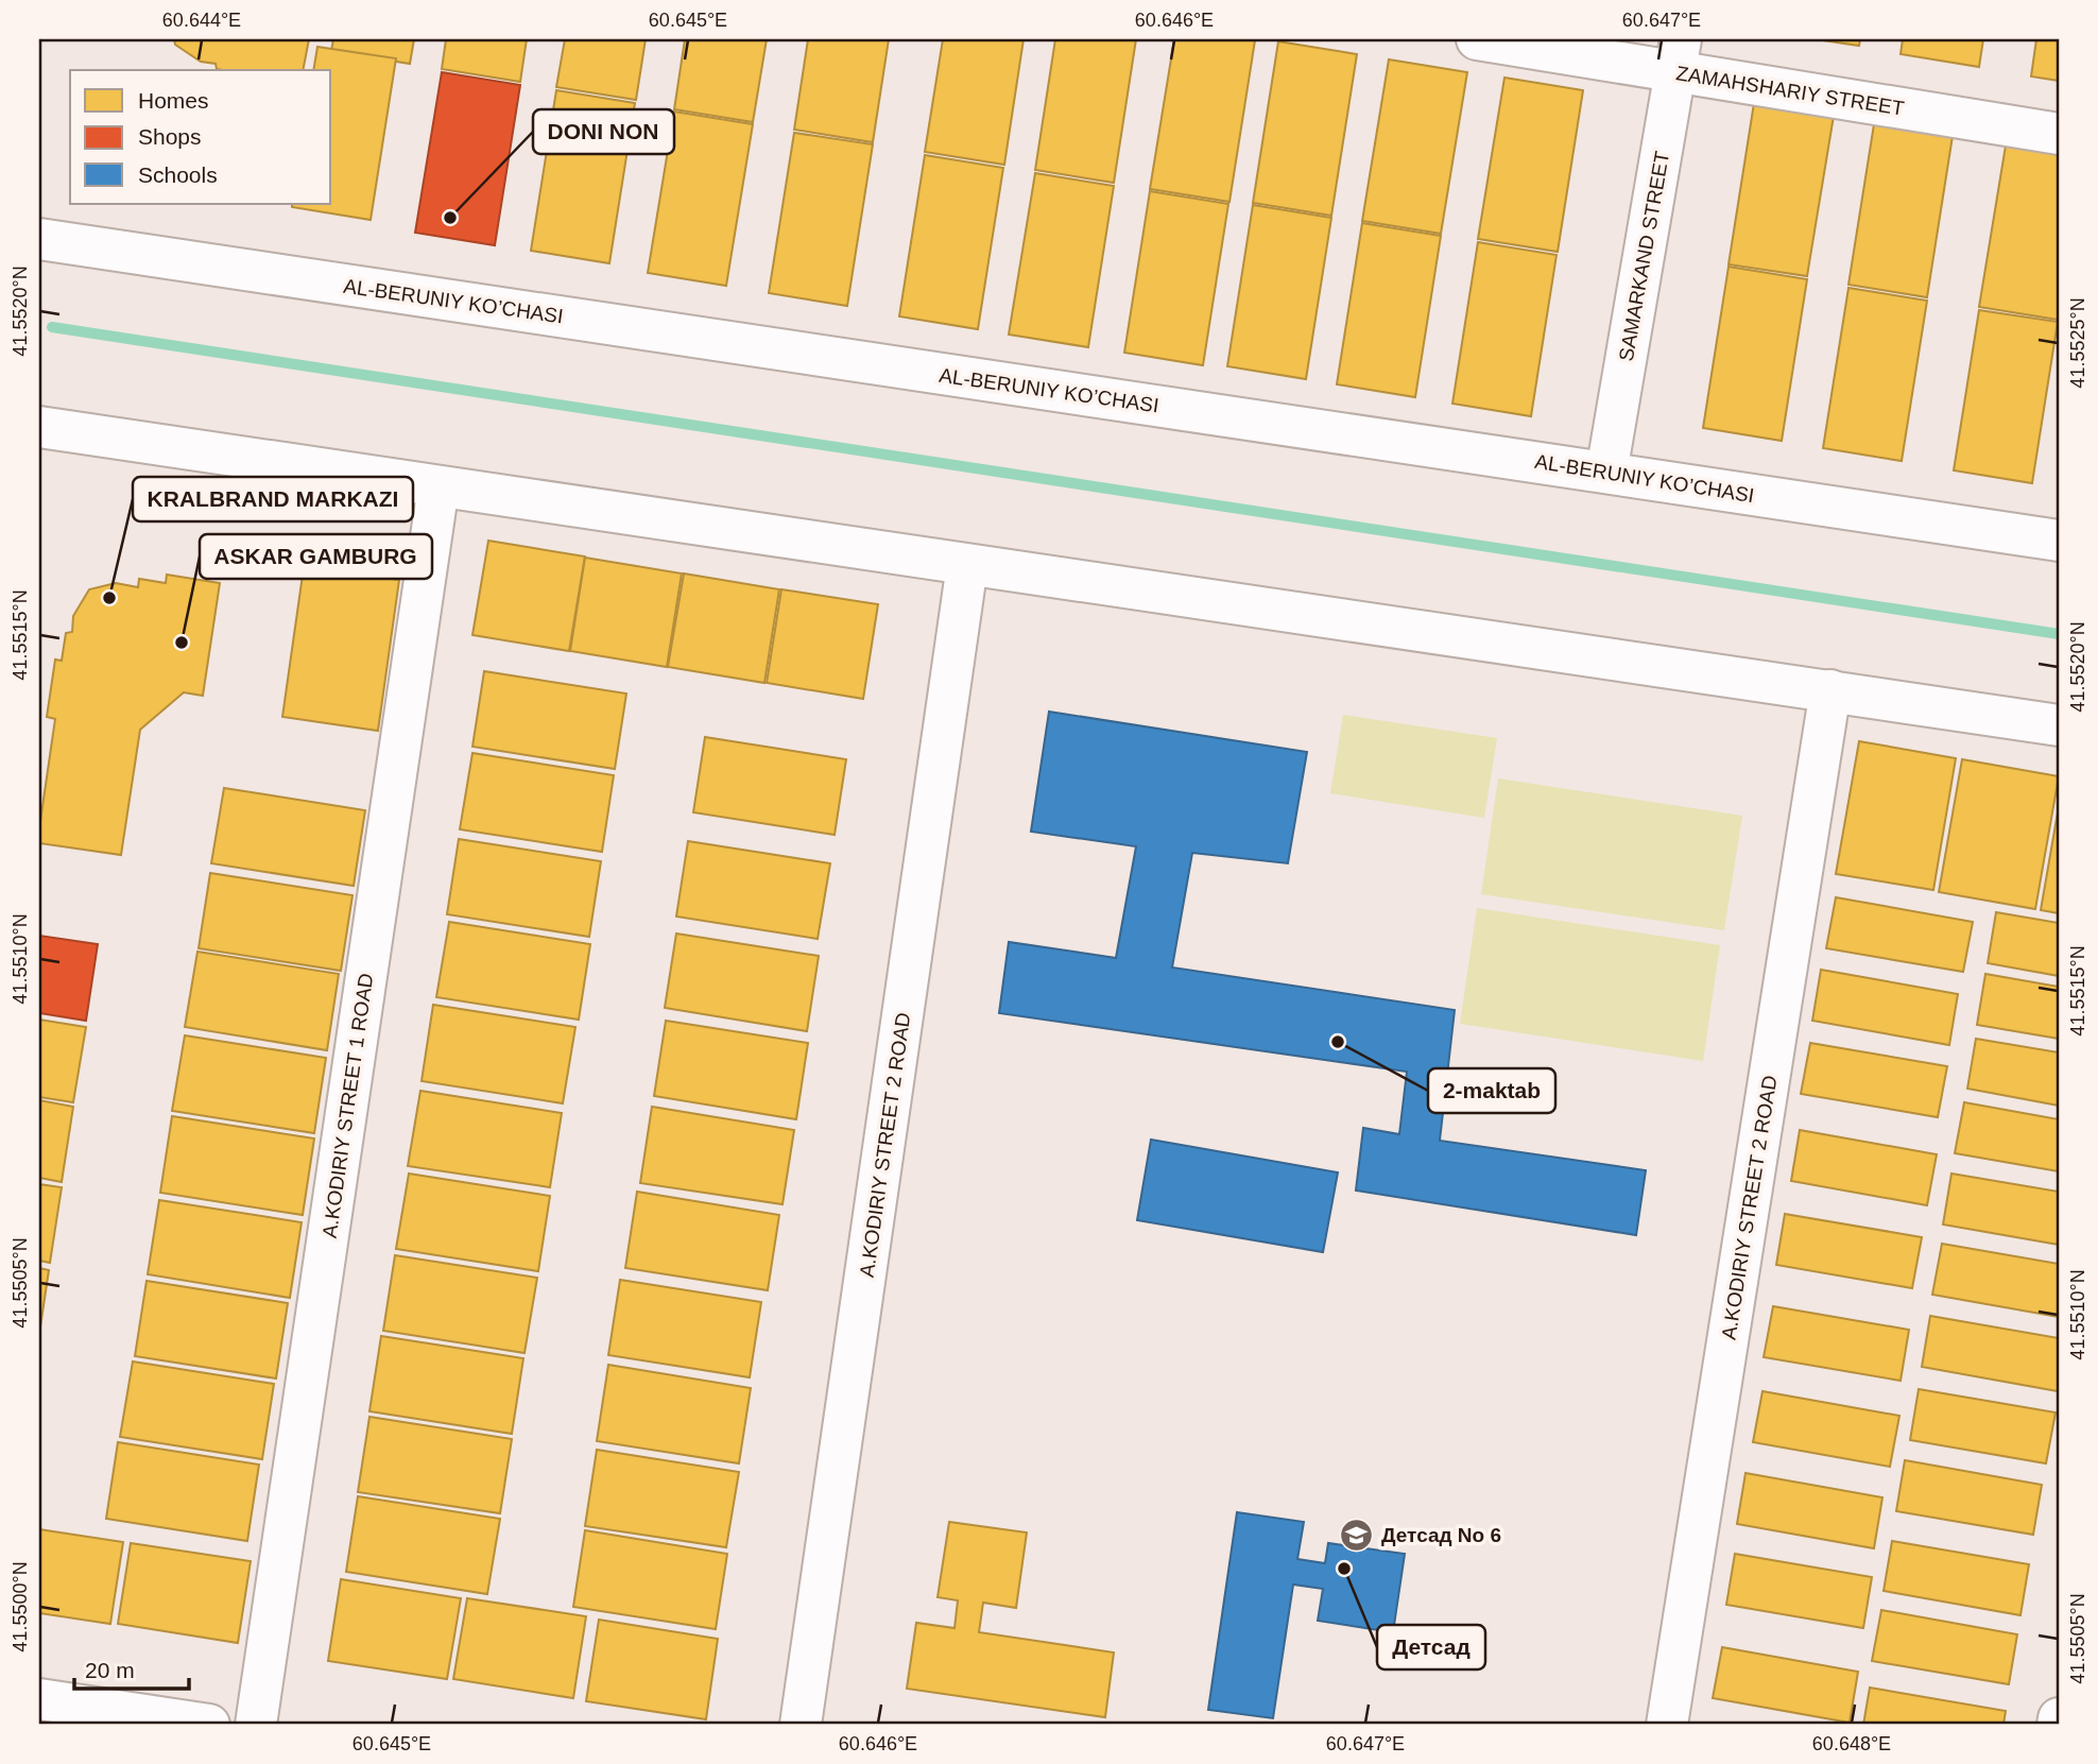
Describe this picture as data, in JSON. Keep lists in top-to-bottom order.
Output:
{
  "streets": {
    "street": [
      "ZAMAHSHARIY STREET",
      "SAMARKAND STREET",
      "AL-BERUNIY KO’CHASI",
      "A.KODIRIY STREET 1 ROAD",
      "A.KODIRIY STREET 2 ROAD"
    ]
  },
  "crossings": [
    ["ZAMAHSHARIY STREET", "SAMARKAND STREET"],
    ["SAMARKAND STREET", "AL-BERUNIY KO’CHASI"]
  ],
  "places": {
    "other": [
      "DONI NON",
      "KRALBRAND MARKAZI",
      "ASKAR GAMBURG",
      "2-maktab",
      "Детсад"
    ],
    "school or university": ["Детсад No 6"]
  },
  "legend": ["Homes", "Shops", "Schools"],
  "scale_bar": "20 m",
  "coordinates": [
    "60.644°E",
    "60.645°E",
    "60.646°E",
    "60.647°E",
    "41.5520°N",
    "41.5525°N",
    "41.5515°N",
    "41.5510°N",
    "41.5505°N",
    "41.5500°N",
    "60.648°E"
  ]
}
